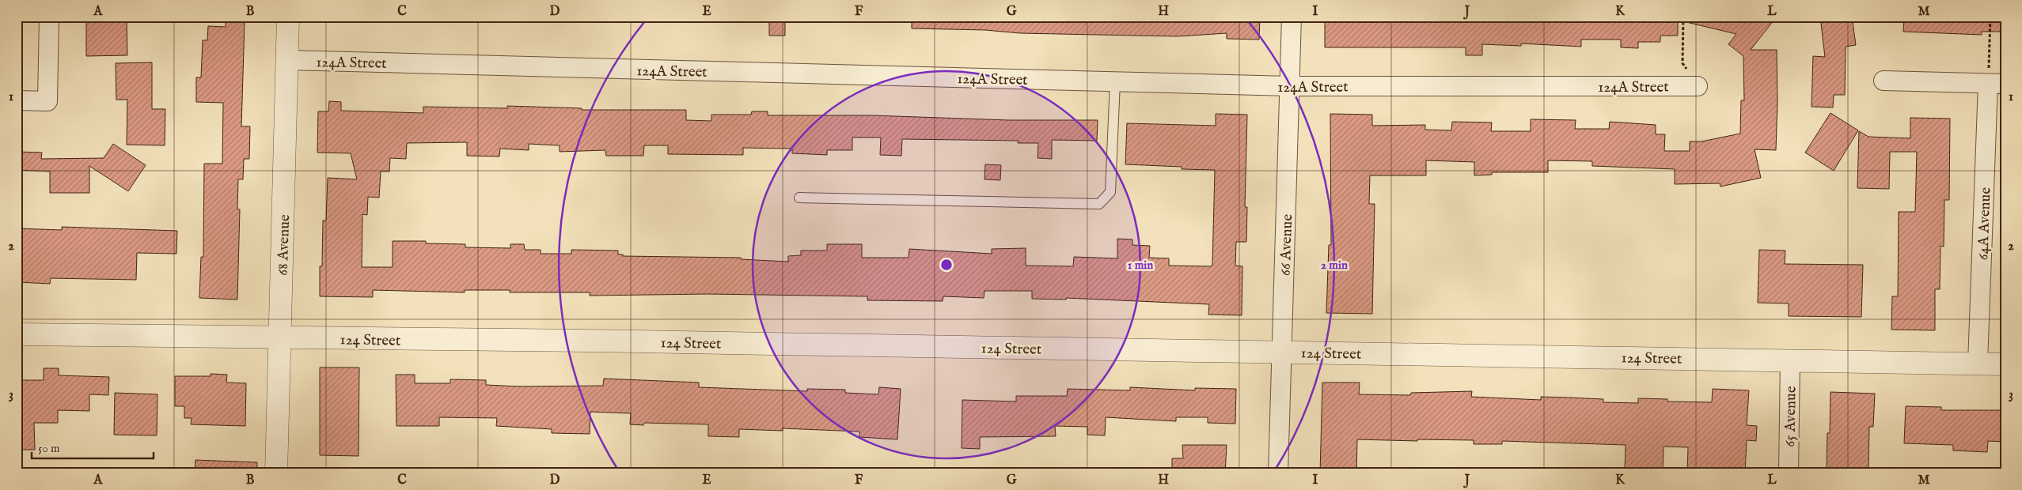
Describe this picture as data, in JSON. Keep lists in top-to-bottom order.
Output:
{
  "streets": {
    "street": [
      "124A Street",
      "64A Avenue",
      "68 Avenue",
      "66 Avenue",
      "124 Street",
      "65 Avenue"
    ]
  },
  "crossings": [
    ["124A Street", "68 Avenue"],
    ["124A Street", "66 Avenue"],
    ["64A Avenue", "124 Street"],
    ["68 Avenue", "124 Street"],
    ["66 Avenue", "124 Street"],
    ["124 Street", "65 Avenue"]
  ],
  "scale_bar": "50 m",
  "grid": {
    "columns": [
      "A",
      "B",
      "C",
      "D",
      "E",
      "F",
      "G",
      "H",
      "I",
      "J",
      "K",
      "L",
      "M"
    ],
    "rows": ["1", "2", "3"]
  },
  "rings": ["1 min", "2 min"]
}
